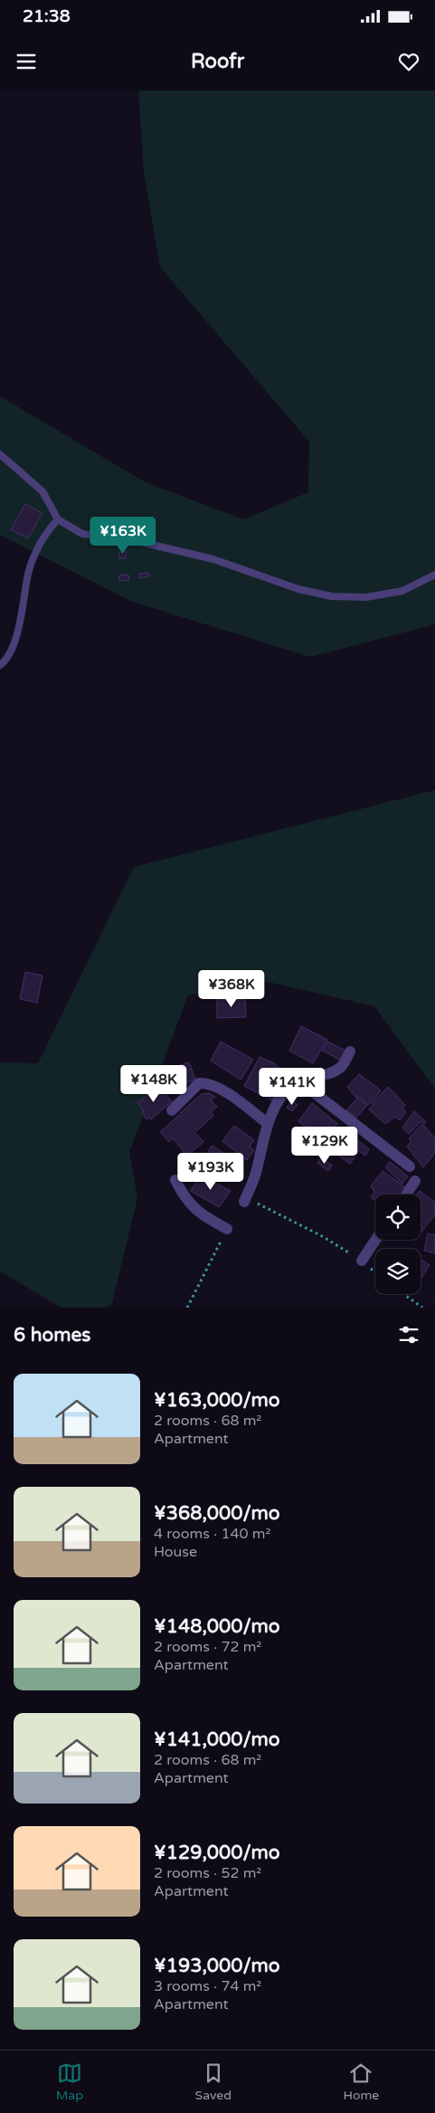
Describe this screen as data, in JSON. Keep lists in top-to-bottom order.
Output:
{
  "page": {
    "status": "21:38",
    "header": "Roofr",
    "price": [
      "¥163K",
      "¥368K",
      "¥148K",
      "¥141K",
      "¥129K",
      "¥193K"
    ],
    "heading": "6 homes",
    "list": [
      {
        "name": "¥163,000/mo",
        "note": "2 rooms · 68 m² · Apartment"
      },
      {
        "name": "¥368,000/mo",
        "note": "4 rooms · 140 m² · House"
      },
      {
        "name": "¥148,000/mo",
        "note": "2 rooms · 72 m² · Apartment"
      },
      {
        "name": "¥141,000/mo",
        "note": "2 rooms · 68 m² · Apartment"
      },
      {
        "name": "¥129,000/mo",
        "note": "2 rooms · 52 m² · Apartment"
      },
      {
        "name": "¥193,000/mo",
        "note": "3 rooms · 74 m² · Apartment"
      }
    ],
    "tabs": ["Map", "Saved", "Home"]
  }
}
